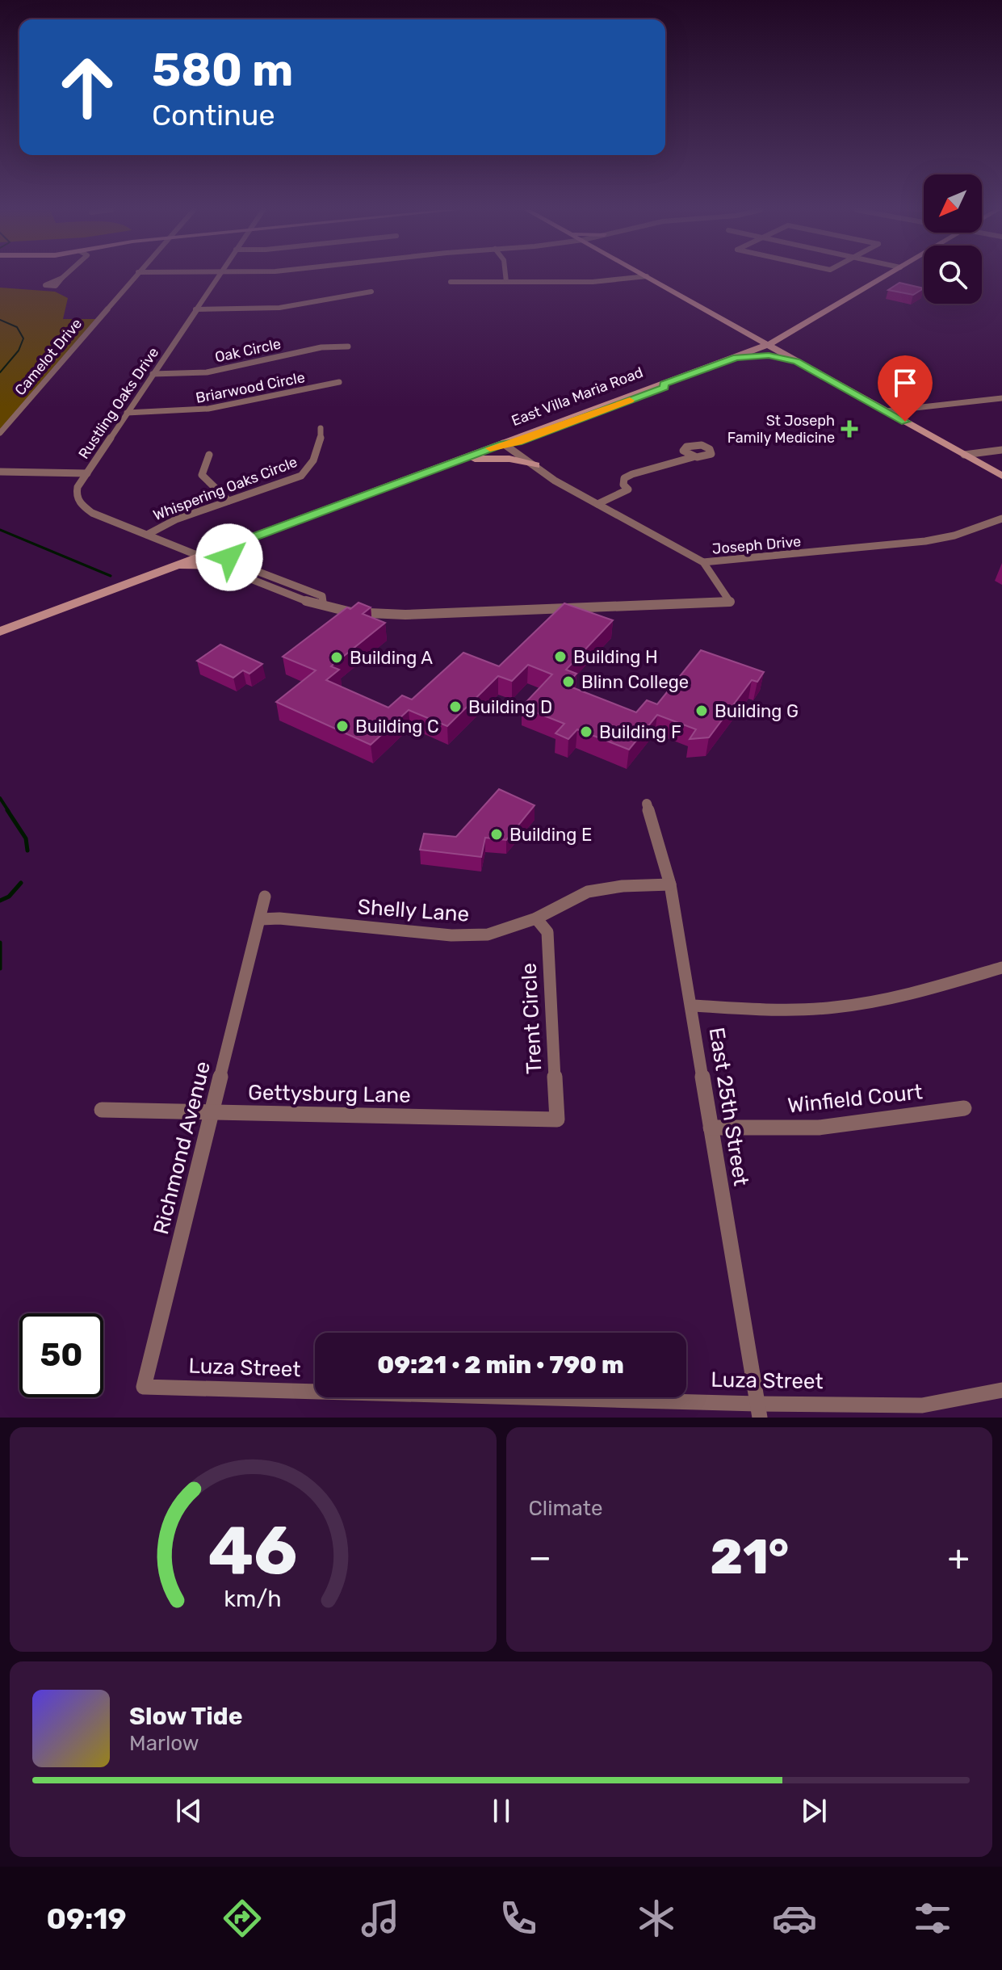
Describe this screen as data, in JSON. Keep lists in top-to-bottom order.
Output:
{
  "streets": {
    "main road": ["East Villa Maria Road"],
    "street": [
      "Oak Circle",
      "Camelot Drive",
      "Briarwood Circle",
      "Rustling Oaks Drive",
      "Whispering Oaks Circle",
      "Joseph Drive",
      "Shelly Lane",
      "Trent Circle",
      "Gettysburg Lane",
      "Winfield Court",
      "East 25th Street",
      "Richmond Avenue",
      "Luza Street"
    ]
  },
  "crossings": [
    ["Oak Circle", "Rustling Oaks Drive"],
    ["Briarwood Circle", "Rustling Oaks Drive"],
    ["East Villa Maria Road", "Rustling Oaks Drive"],
    ["East Villa Maria Road", "Joseph Drive"],
    ["Rustling Oaks Drive", "Whispering Oaks Circle"],
    ["Shelly Lane", "Trent Circle"],
    ["Shelly Lane", "East 25th Street"],
    ["Shelly Lane", "Richmond Avenue"],
    ["Trent Circle", "Gettysburg Lane"],
    ["Gettysburg Lane", "Richmond Avenue"],
    ["Winfield Court", "East 25th Street"],
    ["East 25th Street", "Luza Street"],
    ["Richmond Avenue", "Luza Street"]
  ],
  "places": {
    "health": ["St Joseph Family Medicine"],
    "other": [
      "Building H",
      "Building A",
      "Blinn College",
      "Building D",
      "Building G",
      "Building C",
      "Building F",
      "Building E"
    ]
  },
  "north": "bottom left",
  "page": {
    "turn": ["580 m", "Continue"],
    "limit": "50",
    "trip": "09:21 · 2 min · 790 m",
    "tile": "Climate",
    "heat": ["−", "21°", "+"],
    "song": ["Slow Tide", "Marlow"],
    "tabs": "09:19",
    "gauge": ["46", "km/h"]
  }
}
